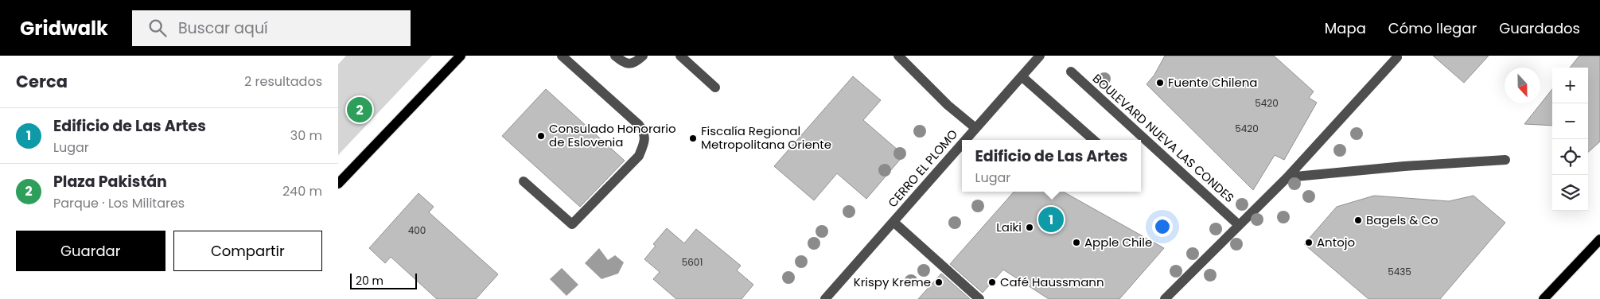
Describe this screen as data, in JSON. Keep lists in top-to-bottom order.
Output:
{
  "streets": {
    "street": ["BOULEVARD NUEVA LAS CONDES", "CERRO EL PLOMO"]
  },
  "places": [
    "Fuente Chilena",
    "Consulado Honorario de Eslovenia",
    "Fiscalía Regional Metropolitana Oriente",
    "Bagels & Co",
    "Laiki",
    "Apple Chile",
    "Antojo",
    "Krispy Kreme",
    "Café Haussmann"
  ],
  "house_numbers": [
    "5420",
    "5420",
    "400",
    "5601",
    "5435"
  ],
  "scale_bar": "20 m",
  "north": "bottom",
  "page": {
    "header": "Gridwalk",
    "search": "Buscar aquí",
    "nav": ["Mapa", "Cómo llegar", "Guardados"],
    "heading": ["Cerca", "2 resultados"],
    "map_buttons": ["+", "−"],
    "pins": ["2", "1"],
    "list": [
      {
        "mark": "1",
        "name": "Edificio de Las Artes",
        "note": "Lugar",
        "value": "30 m"
      },
      {
        "mark": "2",
        "name": "Plaza Pakistán",
        "note": "Parque · Los Militares",
        "value": "240 m"
      }
    ],
    "popup": ["Edificio de Las Artes", "Lugar"],
    "buttons": ["Guardar", "Compartir"],
    "scale": "20 m"
  }
}
